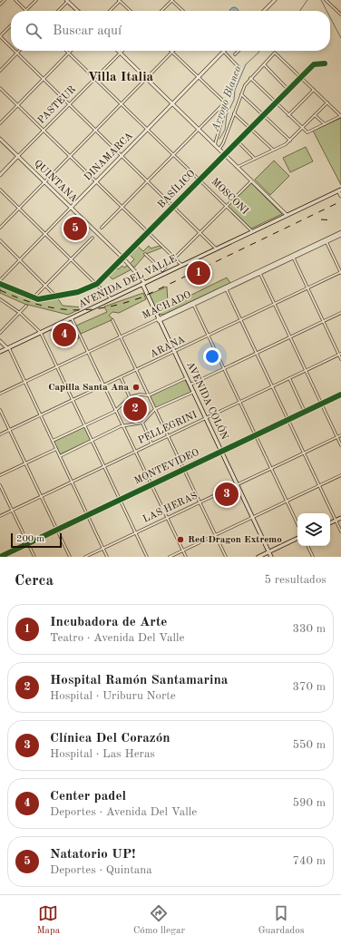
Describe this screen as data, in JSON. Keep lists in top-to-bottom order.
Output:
{
  "streets": {
    "main road": ["AVENIDA DEL VALLE", "AVENIDA COLÓN"],
    "street": [
      "PASTEUR",
      "DINAMARCA",
      "QUINTANA",
      "BASÍLICO",
      "MOSCONI",
      "MACHADO",
      "ARANA",
      "PELLEGRINI",
      "MONTEVIDEO",
      "LAS HERAS"
    ]
  },
  "crossings": [
    ["PASTEUR", "QUINTANA"],
    ["PASTEUR", "MOSCONI"],
    ["DINAMARCA", "QUINTANA"],
    ["DINAMARCA", "MOSCONI"],
    ["QUINTANA", "BASÍLICO"],
    ["QUINTANA", "AVENIDA DEL VALLE"],
    ["QUINTANA", "AVENIDA COLÓN"],
    ["BASÍLICO", "MOSCONI"],
    ["MOSCONI", "AVENIDA DEL VALLE"],
    ["AVENIDA DEL VALLE", "AVENIDA COLÓN"],
    ["MACHADO", "AVENIDA COLÓN"],
    ["ARANA", "AVENIDA COLÓN"],
    ["AVENIDA COLÓN", "PELLEGRINI"],
    ["AVENIDA COLÓN", "MONTEVIDEO"],
    ["AVENIDA COLÓN", "LAS HERAS"]
  ],
  "districts": ["Villa Italia"],
  "water": ["Arroyo Blanco"],
  "places": ["Capilla Santa Ana", "Red Dragon Extremo"],
  "scale_bar": "200 m",
  "page": {
    "search": "Buscar aquí",
    "pins": [
      "5",
      "1",
      "4",
      "2",
      "3"
    ],
    "scale": "200 m",
    "heading": ["Cerca", "5 resultados"],
    "list": [
      {
        "mark": "1",
        "name": "Incubadora de Arte",
        "note": "Teatro · Avenida Del Valle",
        "value": "330 m"
      },
      {
        "mark": "2",
        "name": "Hospital Ramón Santamarina",
        "note": "Hospital · Uriburu Norte",
        "value": "370 m"
      },
      {
        "mark": "3",
        "name": "Clínica Del Corazón",
        "note": "Hospital · Las Heras",
        "value": "550 m"
      },
      {
        "mark": "4",
        "name": "Center padel",
        "note": "Deportes · Avenida Del Valle",
        "value": "590 m"
      },
      {
        "mark": "5",
        "name": "Natatorio UP!",
        "note": "Deportes · Quintana",
        "value": "740 m"
      }
    ],
    "nav": ["Mapa", "Cómo llegar", "Guardados"]
  }
}
